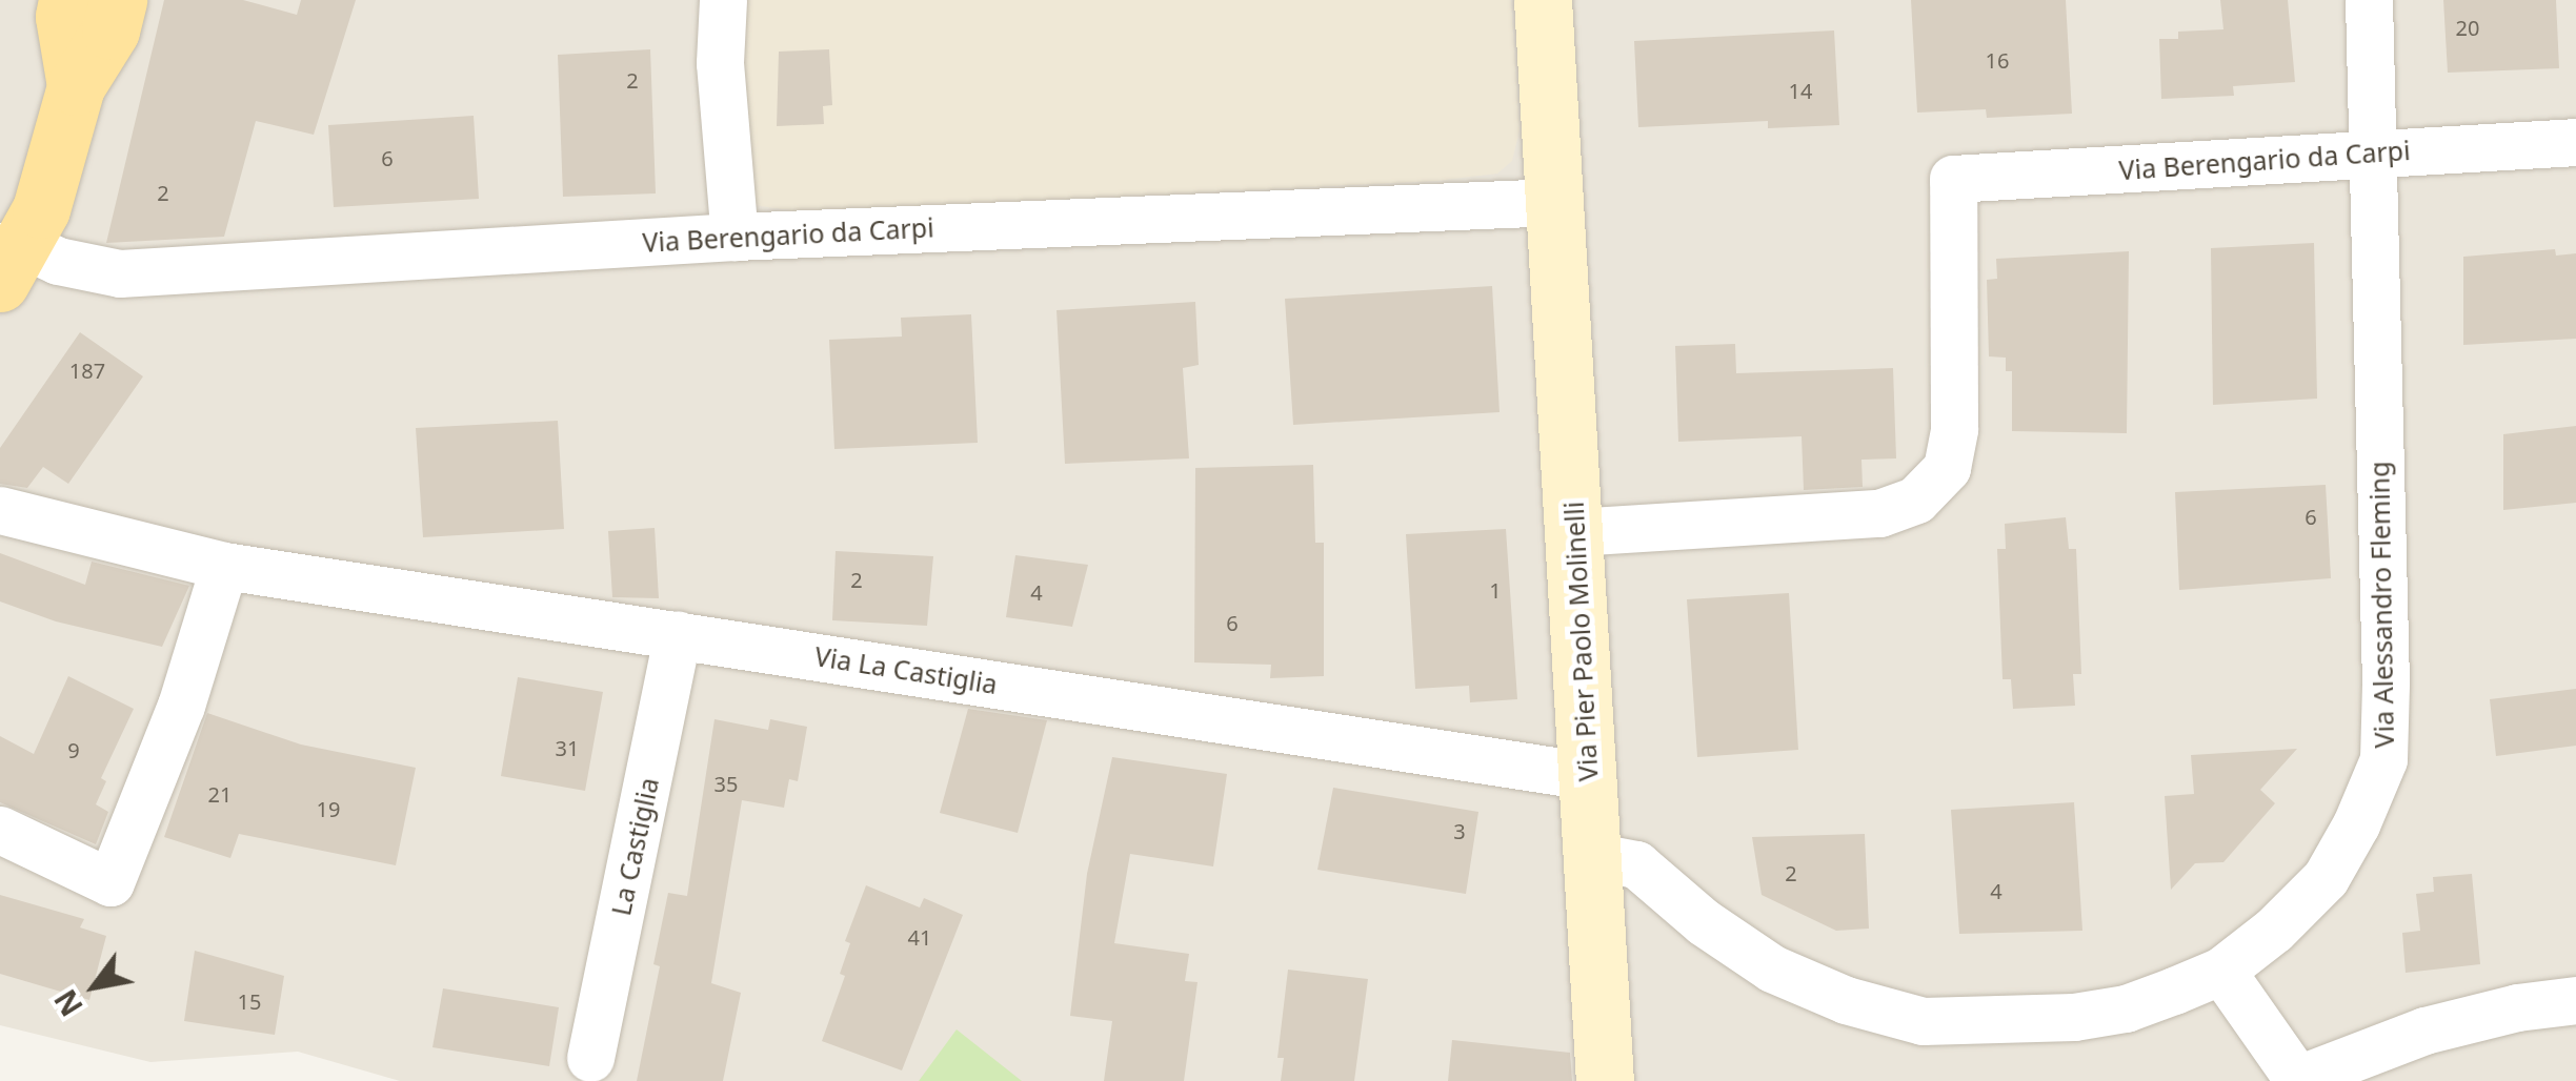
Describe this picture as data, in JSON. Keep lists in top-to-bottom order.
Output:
{
  "streets": {
    "street": [
      "Via Berengario da Carpi",
      "Via Alessandro Fleming",
      "Via Pier Paolo Molinelli",
      "Via La Castiglia",
      "La Castiglia"
    ]
  },
  "crossings": [
    ["Via Berengario da Carpi", "Via Alessandro Fleming"],
    ["Via Berengario da Carpi", "Via Pier Paolo Molinelli"],
    ["Via Alessandro Fleming", "Via Pier Paolo Molinelli"],
    ["Via Pier Paolo Molinelli", "Via La Castiglia"],
    ["Via La Castiglia", "La Castiglia"]
  ],
  "house_numbers": [
    "20",
    "16",
    "2",
    "14",
    "6",
    "2",
    "187",
    "6",
    "2",
    "1",
    "4",
    "6",
    "31",
    "9",
    "35",
    "21",
    "19",
    "3",
    "2",
    "4",
    "41",
    "15"
  ],
  "north": "bottom left"
}
